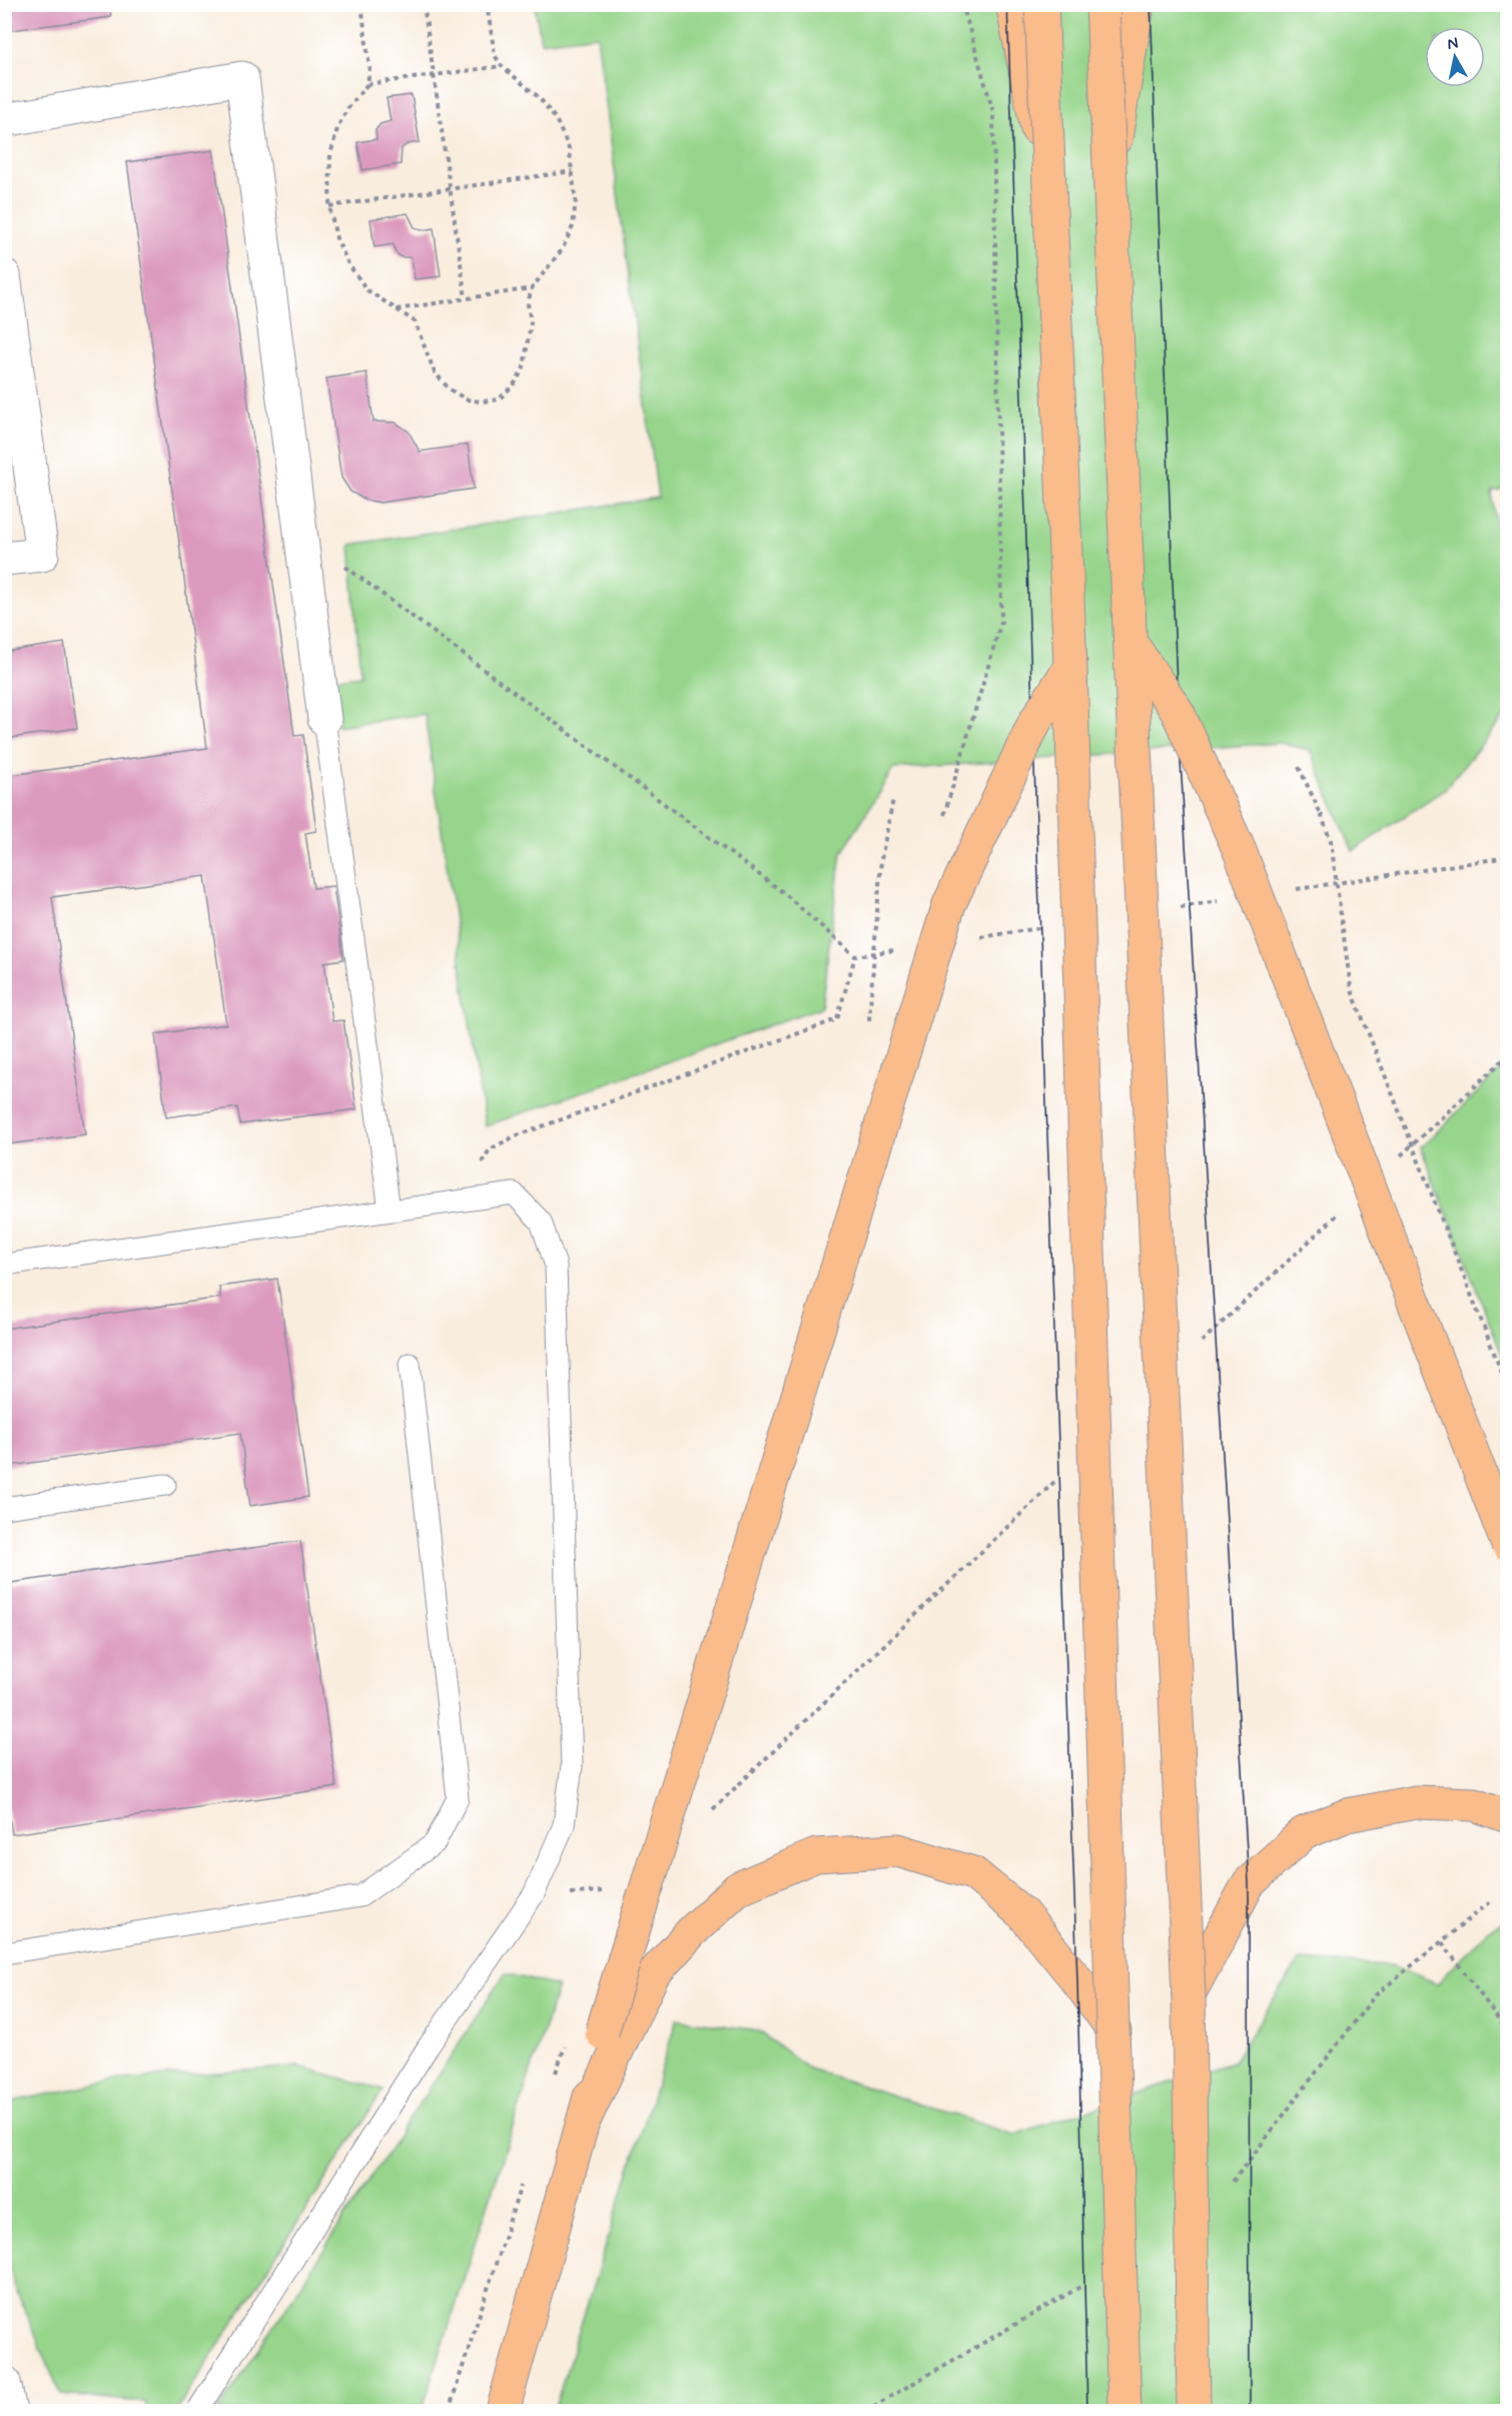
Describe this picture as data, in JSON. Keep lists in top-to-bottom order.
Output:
{
  "north": "top"
}
